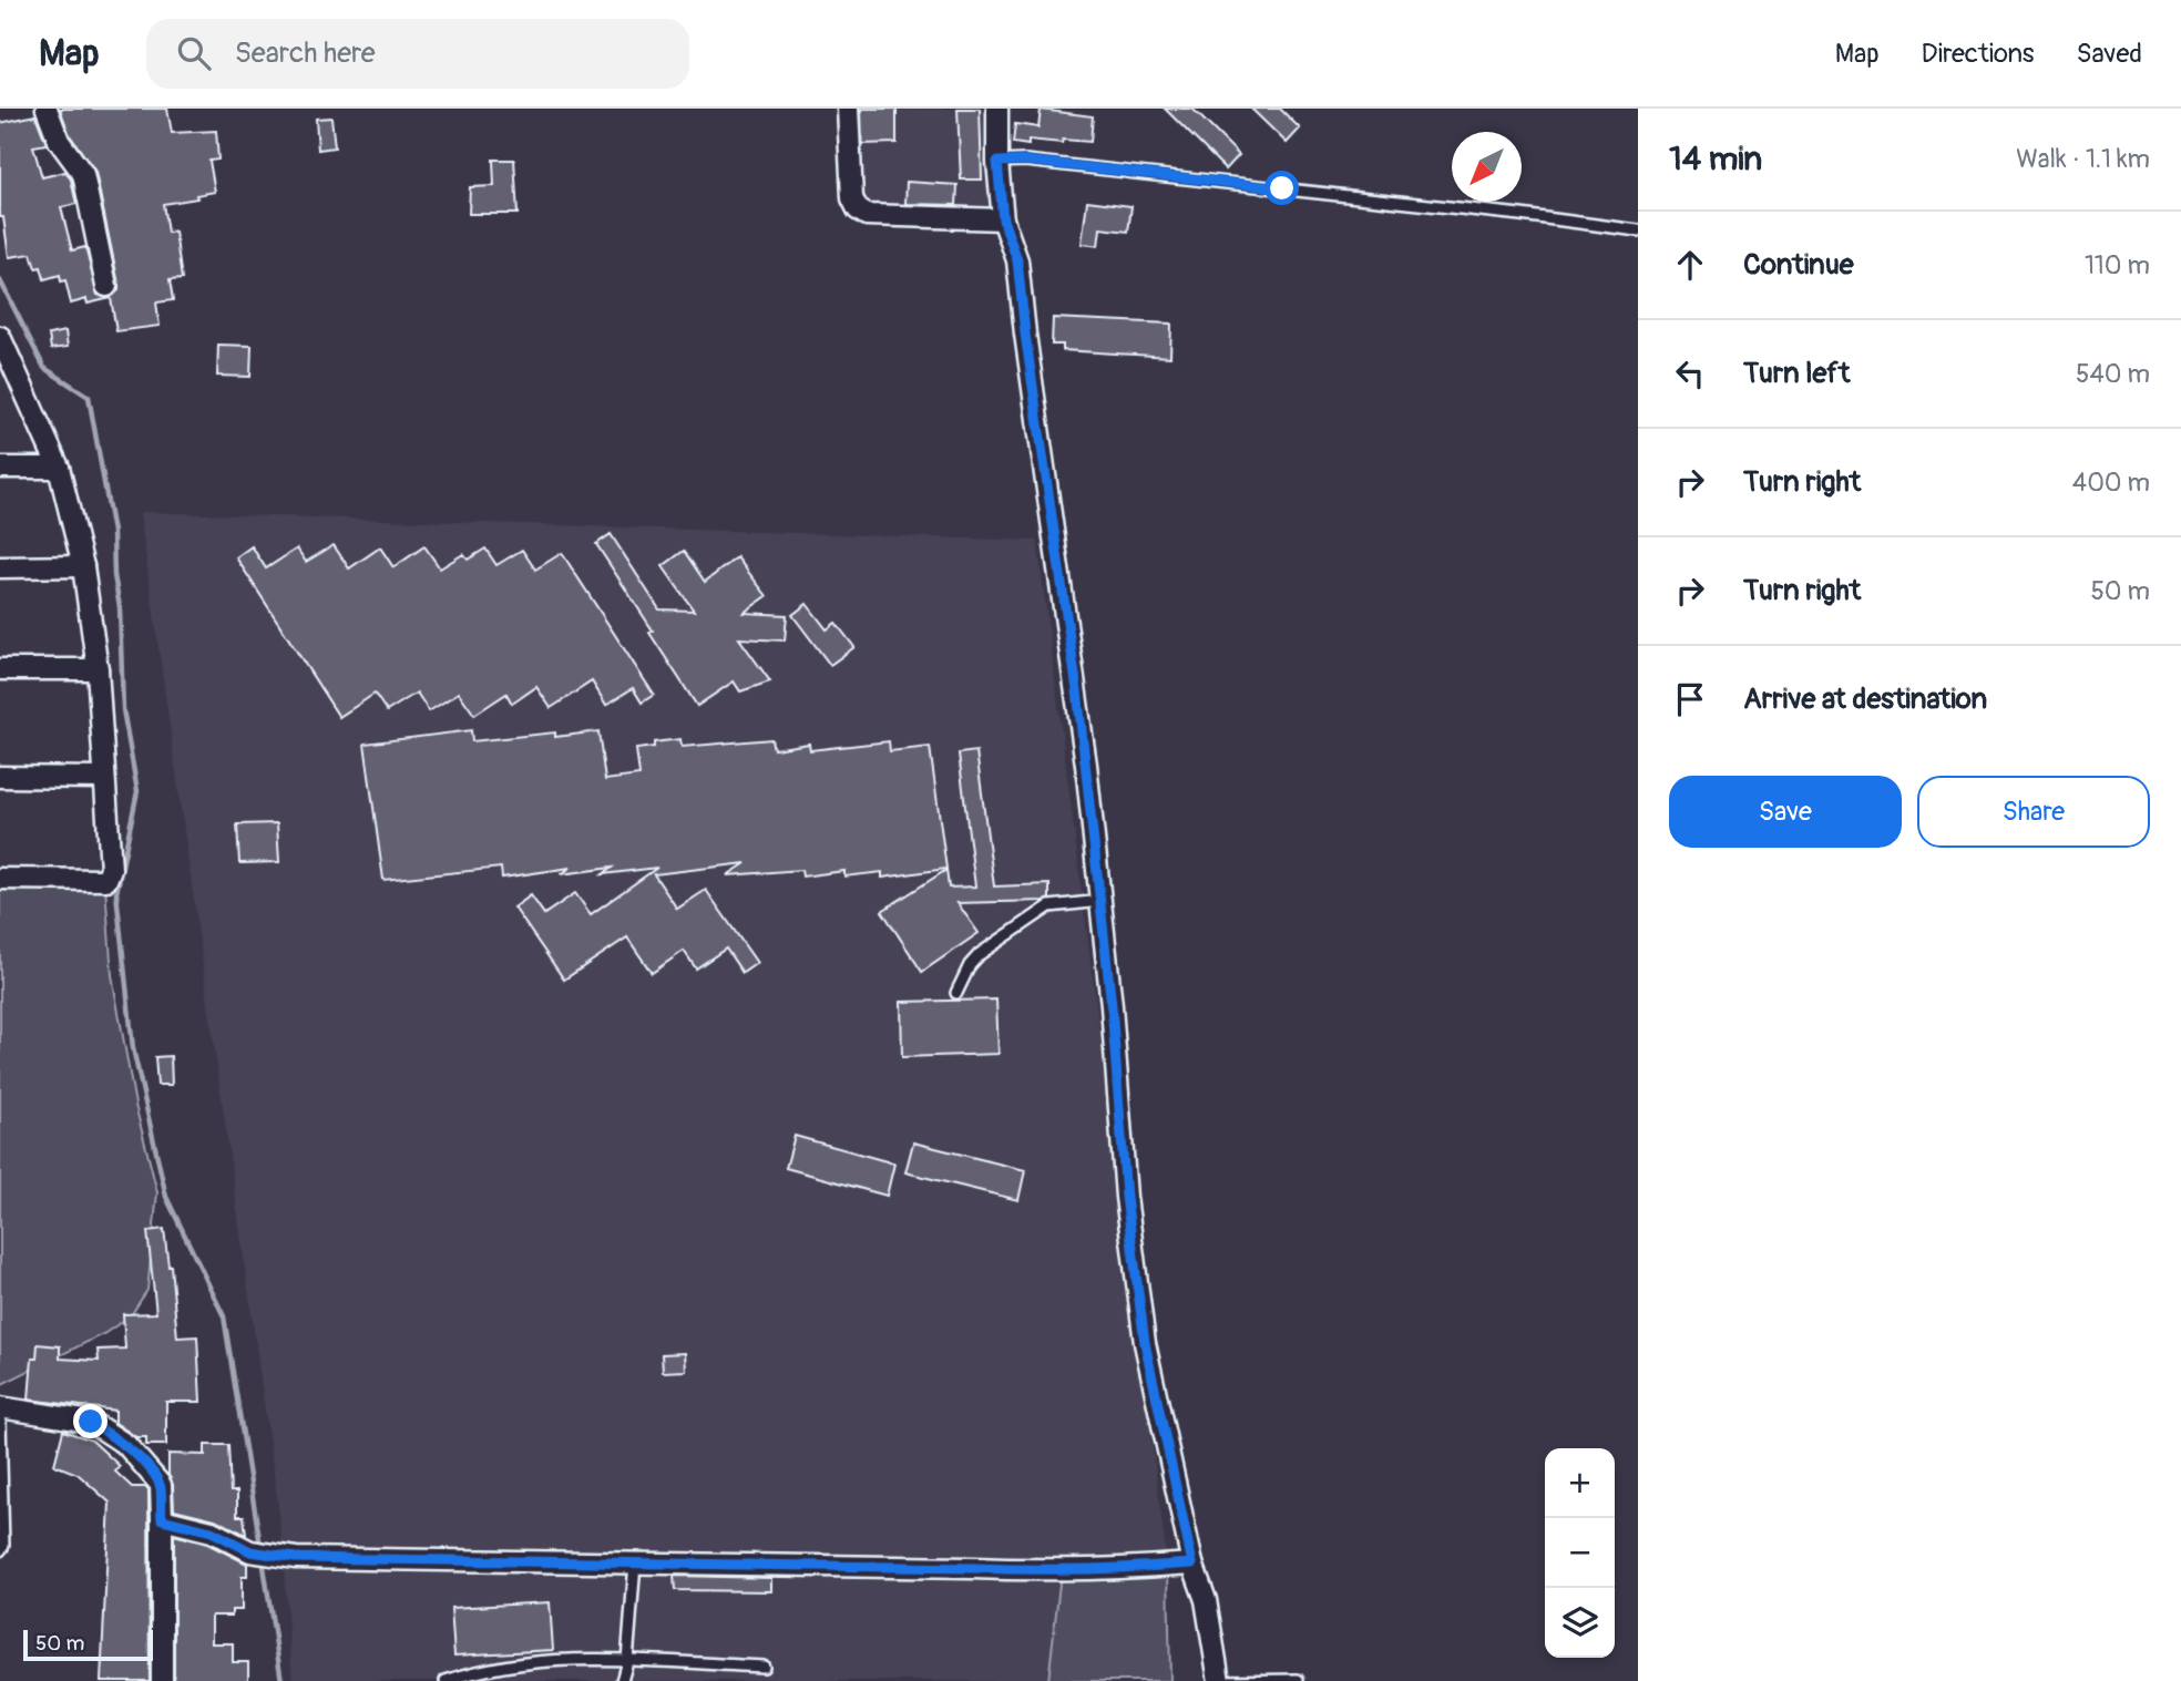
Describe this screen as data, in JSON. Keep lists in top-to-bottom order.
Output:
{
  "scale_bar": "50 m",
  "north": "bottom left",
  "page": {
    "header": "Map",
    "search": "Search here",
    "nav": ["Map", "Directions", "Saved"],
    "heading": ["14 min", "Walk · 1.1 km"],
    "list": [
      ["Continue", "110 m"],
      ["Turn left", "540 m"],
      ["Turn right", "400 m"],
      ["Turn right", "50 m"],
      "Arrive at destination"
    ],
    "buttons": ["Save", "Share"],
    "map_buttons": ["+", "−"],
    "scale": "50 m"
  }
}
